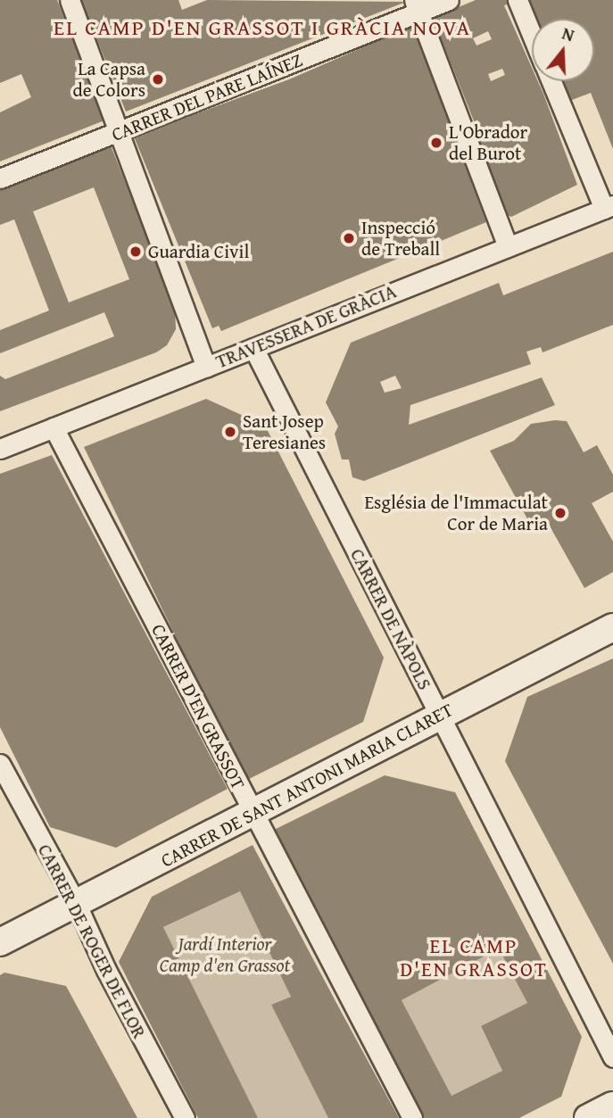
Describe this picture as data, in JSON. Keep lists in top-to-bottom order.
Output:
{
  "streets": {
    "main road": ["CARRER DE SANT ANTONI MARIA CLARET"],
    "street": [
      "CARRER DEL PARE LAÍNEZ",
      "TRAVESSERA DE GRÀCIA",
      "CARRER DE NÀPOLS",
      "CARRER D'EN GRASSOT",
      "CARRER DE ROGER DE FLOR"
    ]
  },
  "crossings": [
    ["TRAVESSERA DE GRÀCIA", "CARRER DE NÀPOLS"],
    ["TRAVESSERA DE GRÀCIA", "CARRER D'EN GRASSOT"],
    ["CARRER DE NÀPOLS", "CARRER DE SANT ANTONI MARIA CLARET"],
    ["CARRER D'EN GRASSOT", "CARRER DE SANT ANTONI MARIA CLARET"],
    ["CARRER DE SANT ANTONI MARIA CLARET", "CARRER DE ROGER DE FLOR"]
  ],
  "districts": ["EL CAMP D'EN GRASSOT I GRÀCIA NOVA", "EL CAMP D'EN GRASSOT"],
  "parks": ["Jardí Interior Camp d'en Grassot"],
  "places": [
    "La Capsa de Colors",
    "L'Obrador del Burot",
    "Inspecció de Treball",
    "Guardia Civil",
    "Sant Josep Teresianes",
    "Església de l'Immaculat Cor de Maria"
  ],
  "north": "top"
}
